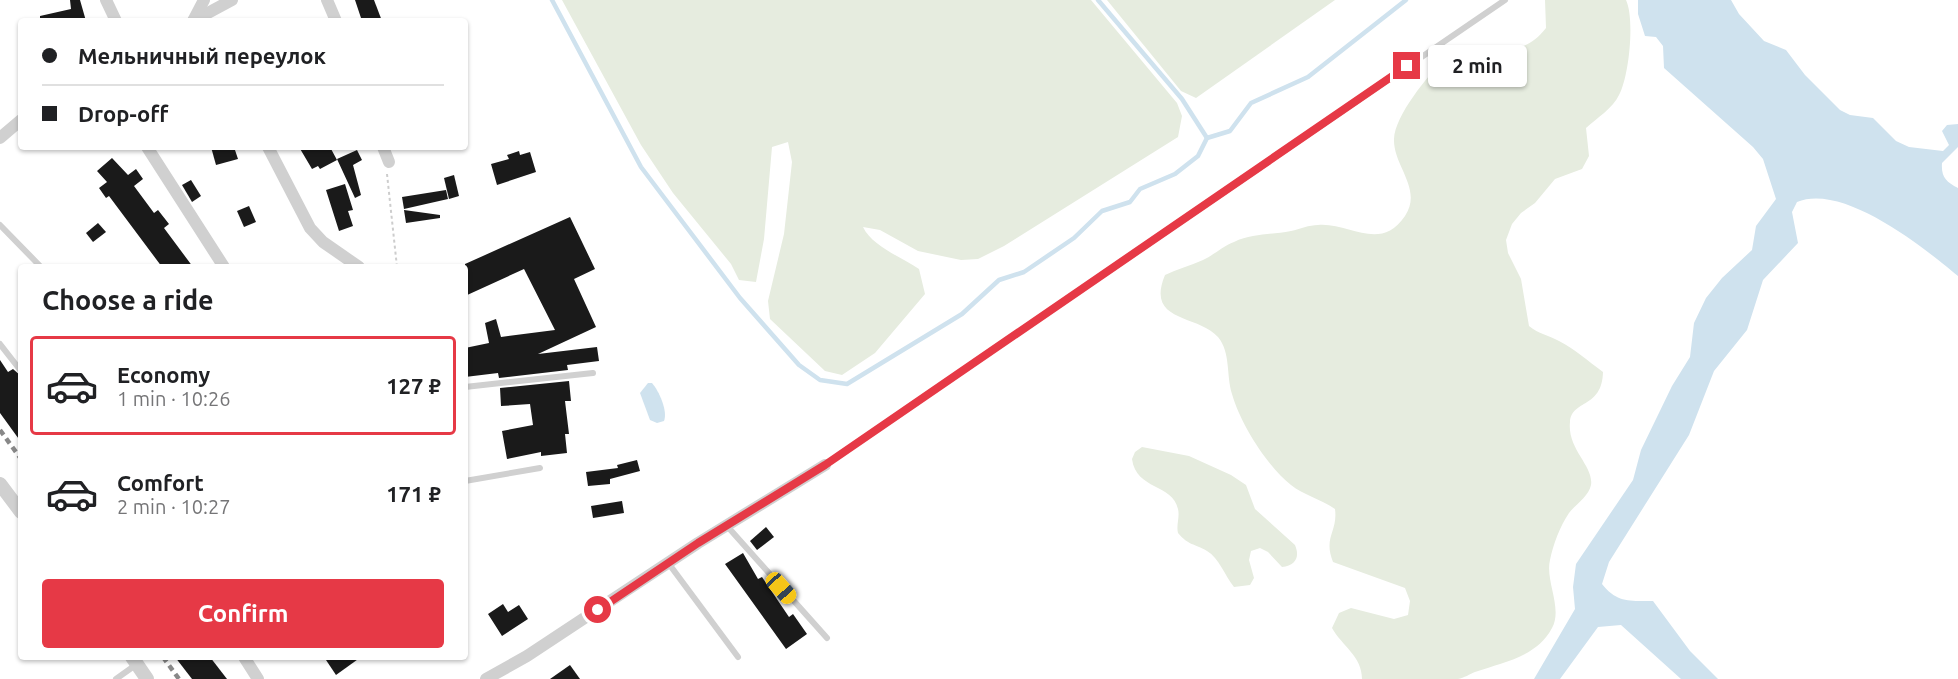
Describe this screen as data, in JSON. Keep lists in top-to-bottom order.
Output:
{
  "page": {
    "banner": ["Мельничный переулок", "Drop-off"],
    "bubble": "2 min",
    "heading": "Choose a ride",
    "list": [
      {
        "name": "Economy",
        "note": "1 min · 10:26",
        "value": "127 ₽"
      },
      {
        "name": "Comfort",
        "note": "2 min · 10:27",
        "value": "171 ₽"
      }
    ],
    "buttons": "Confirm"
  }
}
